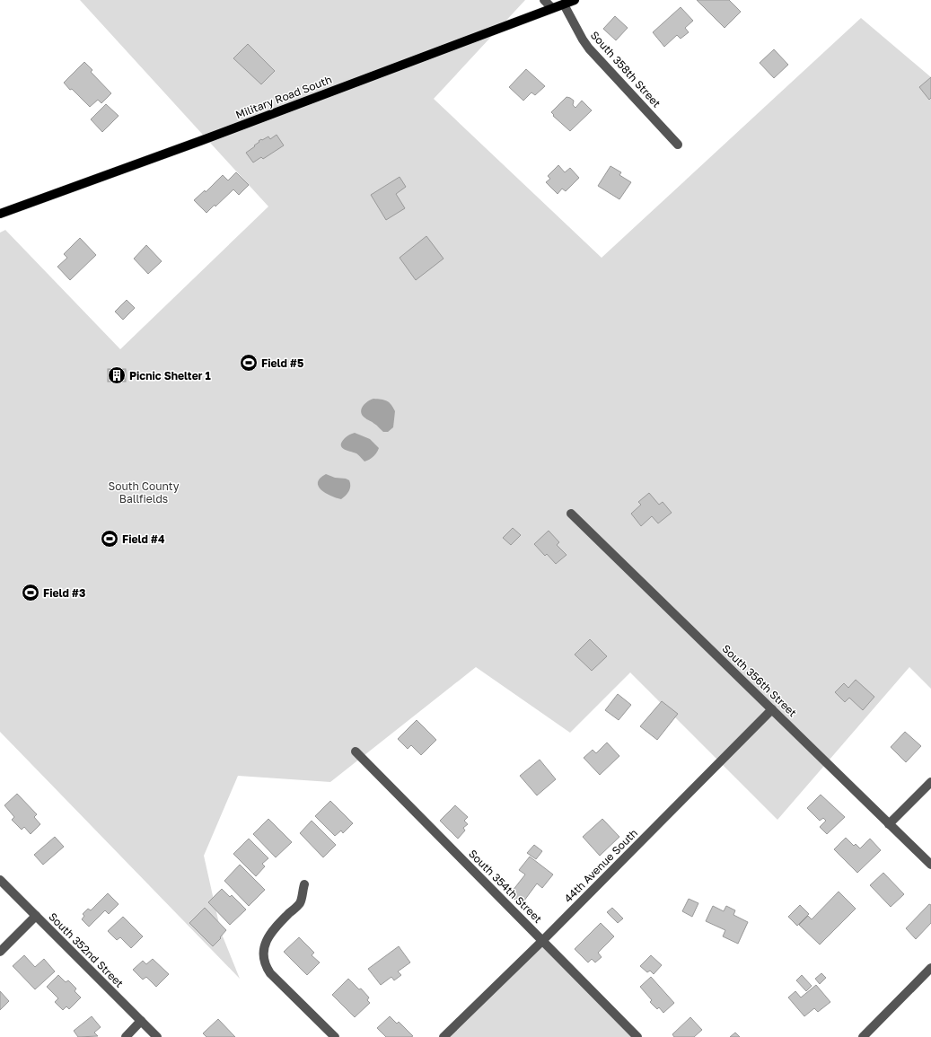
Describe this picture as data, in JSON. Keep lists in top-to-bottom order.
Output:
{
  "streets": {
    "main road": ["Military Road South"],
    "street": [
      "South 358th Street",
      "South 356th Street",
      "44th Avenue South",
      "South 354th Street",
      "South 352nd Street"
    ]
  },
  "crossings": [
    ["South 358th Street", "Military Road South"],
    ["South 356th Street", "44th Avenue South"],
    ["44th Avenue South", "South 354th Street"]
  ],
  "parks": ["South County Ballfields"],
  "places": {
    "sports": ["Field #5", "Field #4", "Field #3"],
    "building": ["Picnic Shelter 1"]
  }
}
